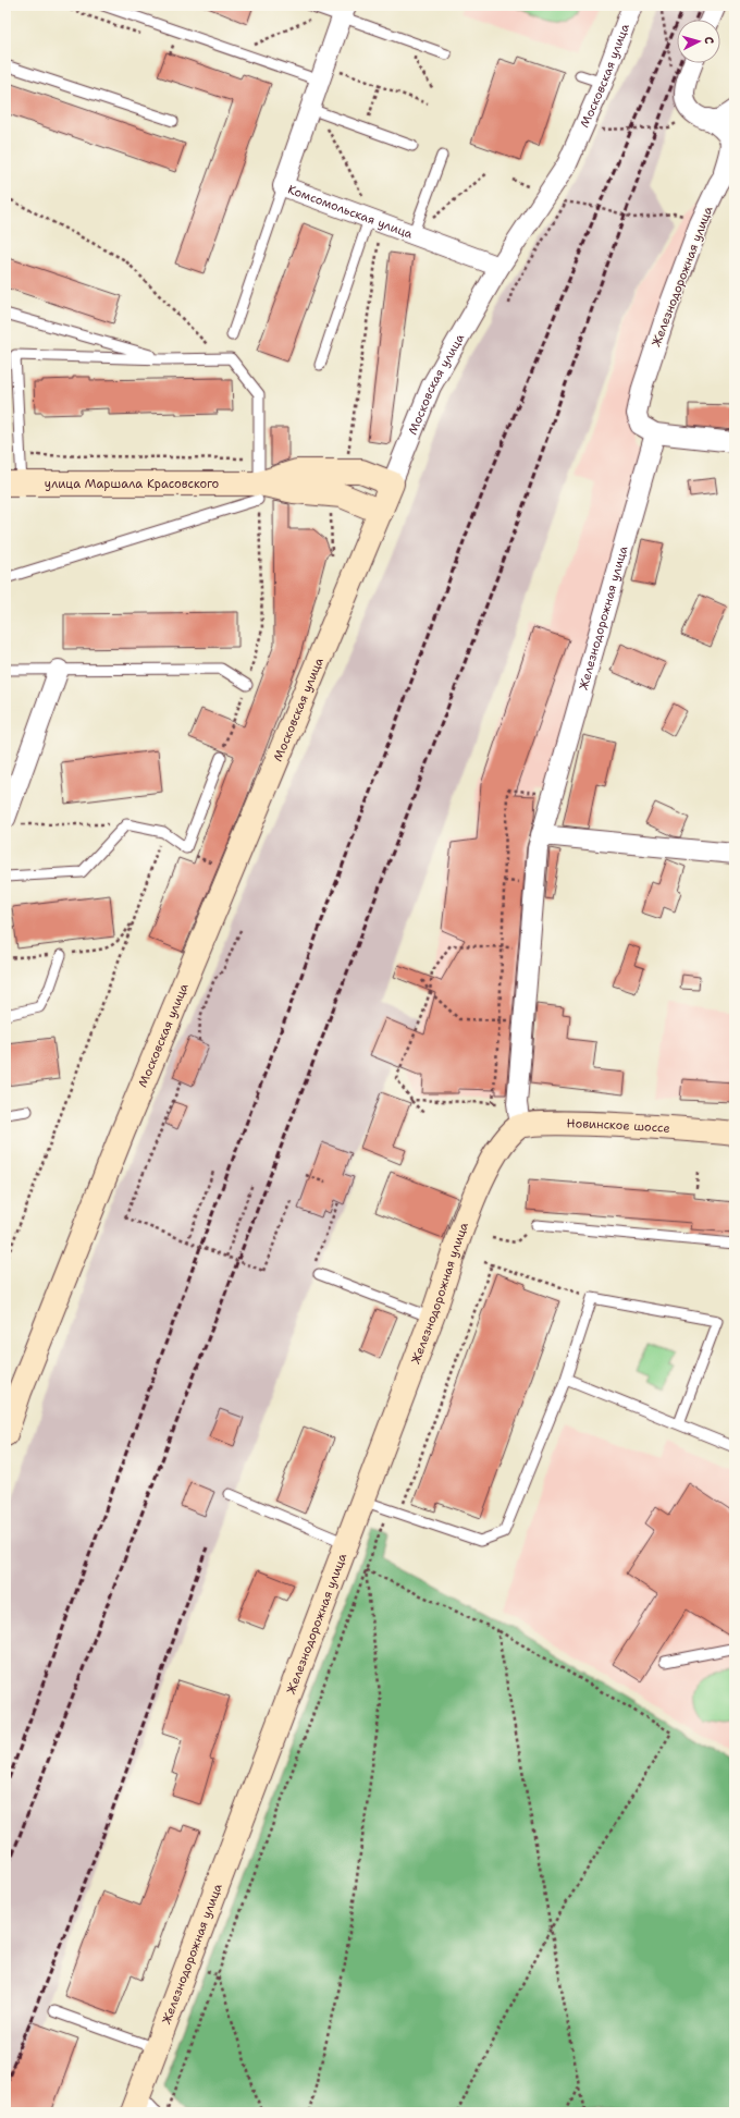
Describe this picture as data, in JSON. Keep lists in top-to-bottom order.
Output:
{
  "streets": {
    "street": [
      "Московская улица",
      "Комсомольская улица",
      "Железнодорожная улица",
      "улица Маршала Красовского",
      "Новинское шоссе"
    ]
  },
  "crossings": [
    ["Московская улица", "Комсомольская улица"],
    ["Московская улица", "улица Маршала Красовского"],
    ["Железнодорожная улица", "Новинское шоссе"]
  ],
  "north": "right"
}
